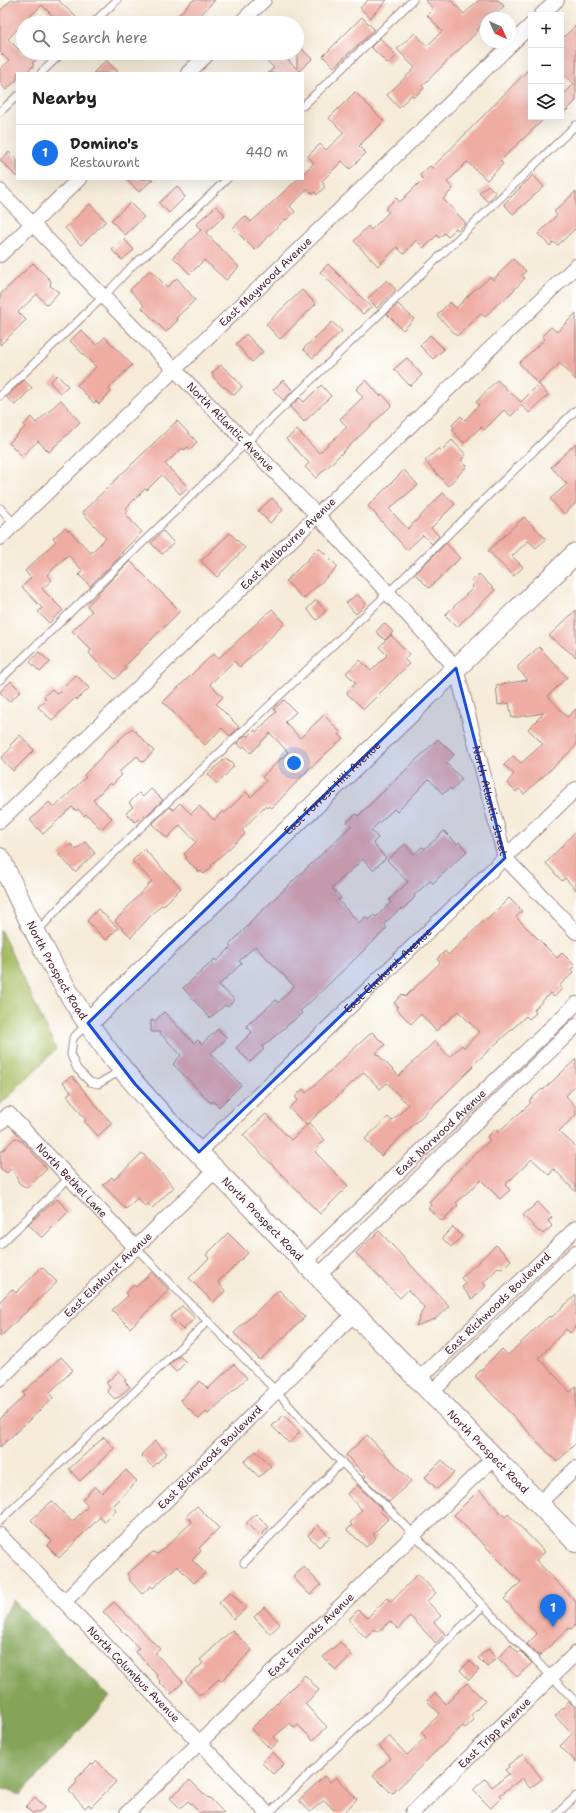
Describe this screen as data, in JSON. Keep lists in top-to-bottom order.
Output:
{
  "streets": {
    "main road": ["East Forrest Hill Avenue", "North Prospect Road"],
    "street": [
      "East Maywood Avenue",
      "North Atlantic Avenue",
      "East Melbourne Avenue",
      "North Atlantic Street",
      "East Elmhurst Avenue",
      "East Norwood Avenue",
      "North Bethel Lane",
      "East Richwoods Boulevard",
      "East Fairoaks Avenue",
      "North Columbus Avenue",
      "East Tripp Avenue"
    ]
  },
  "crossings": [
    ["East Maywood Avenue", "North Atlantic Avenue"],
    ["North Atlantic Avenue", "East Melbourne Avenue"],
    ["North Atlantic Avenue", "East Forrest Hill Avenue"],
    ["North Atlantic Avenue", "North Atlantic Street"],
    ["East Forrest Hill Avenue", "North Atlantic Street"],
    ["East Forrest Hill Avenue", "North Prospect Road"],
    ["North Atlantic Street", "East Elmhurst Avenue"],
    ["North Prospect Road", "East Elmhurst Avenue"],
    ["North Prospect Road", "East Norwood Avenue"],
    ["North Prospect Road", "East Richwoods Boulevard"],
    ["North Prospect Road", "East Fairoaks Avenue"],
    ["East Elmhurst Avenue", "North Bethel Lane"],
    ["East Richwoods Boulevard", "North Columbus Avenue"],
    ["East Fairoaks Avenue", "North Columbus Avenue"]
  ],
  "north": "bottom right",
  "page": {
    "map_buttons": ["+", "−"],
    "search": "Search here",
    "heading": "Nearby",
    "list": [
      {
        "mark": "1",
        "name": "Domino's",
        "note": "Restaurant",
        "value": "440 m"
      }
    ],
    "pins": "1"
  }
}
